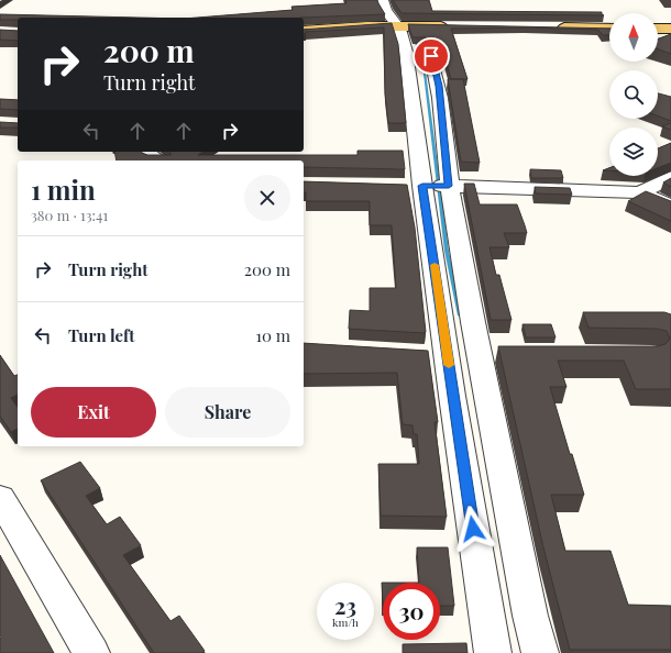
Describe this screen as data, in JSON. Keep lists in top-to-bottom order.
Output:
{
  "north": "top",
  "page": {
    "turn": ["200 m", "Turn right"],
    "heading": ["1 min", "380 m · 13:41"],
    "list": [
      {
        "name": "Turn right",
        "value": "200 m"
      },
      {
        "name": "Turn left",
        "value": "10 m"
      }
    ],
    "buttons": ["Exit", "Share"],
    "speed": "23 km/h",
    "limit": "30"
  }
}
